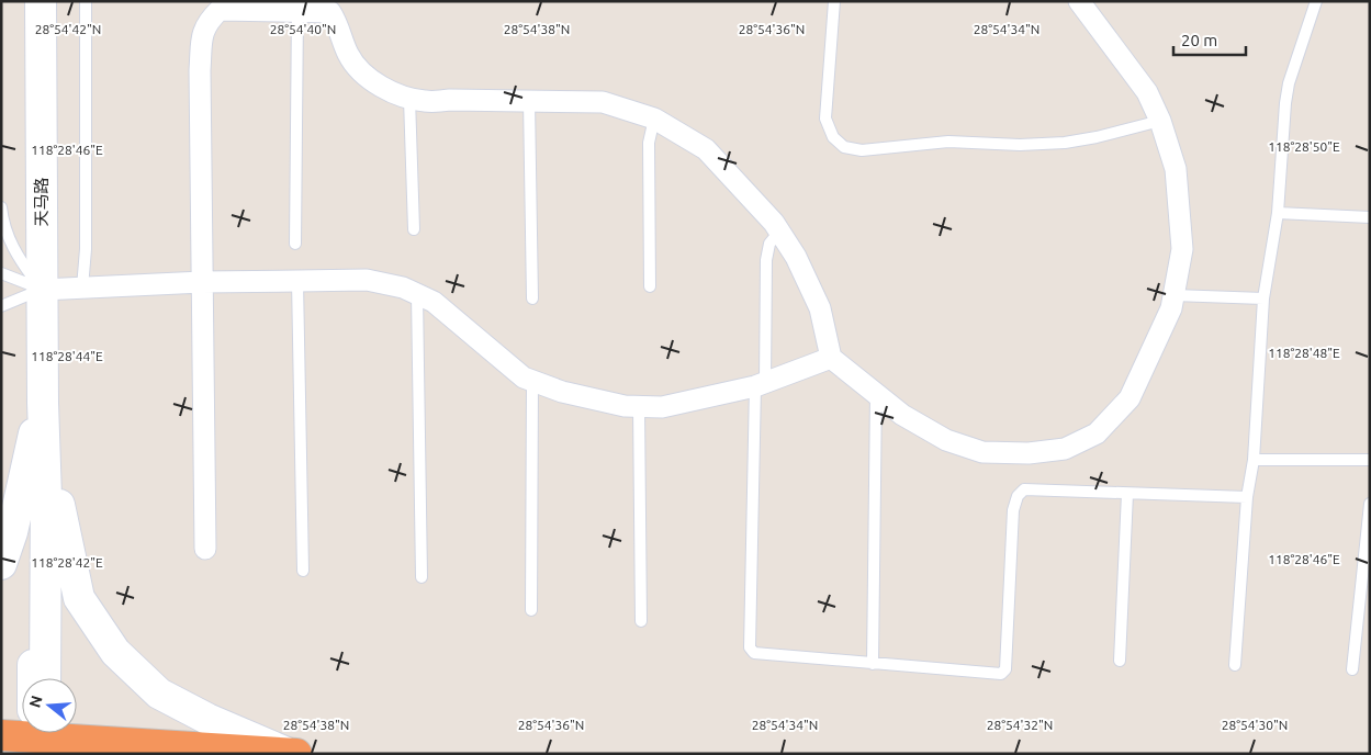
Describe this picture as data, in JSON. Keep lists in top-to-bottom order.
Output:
{
  "streets": {
    "main road": ["天马路"]
  },
  "scale_bar": "20 m",
  "north": "left",
  "coordinates": [
    "28°54'42\"N",
    "28°54'40\"N",
    "28°54'38\"N",
    "28°54'36\"N",
    "28°54'34\"N",
    "118°28'50\"E",
    "118°28'46\"E",
    "118°28'48\"E",
    "118°28'44\"E",
    "118°28'42\"E",
    "28°54'32\"N",
    "28°54'30\"N"
  ]
}
